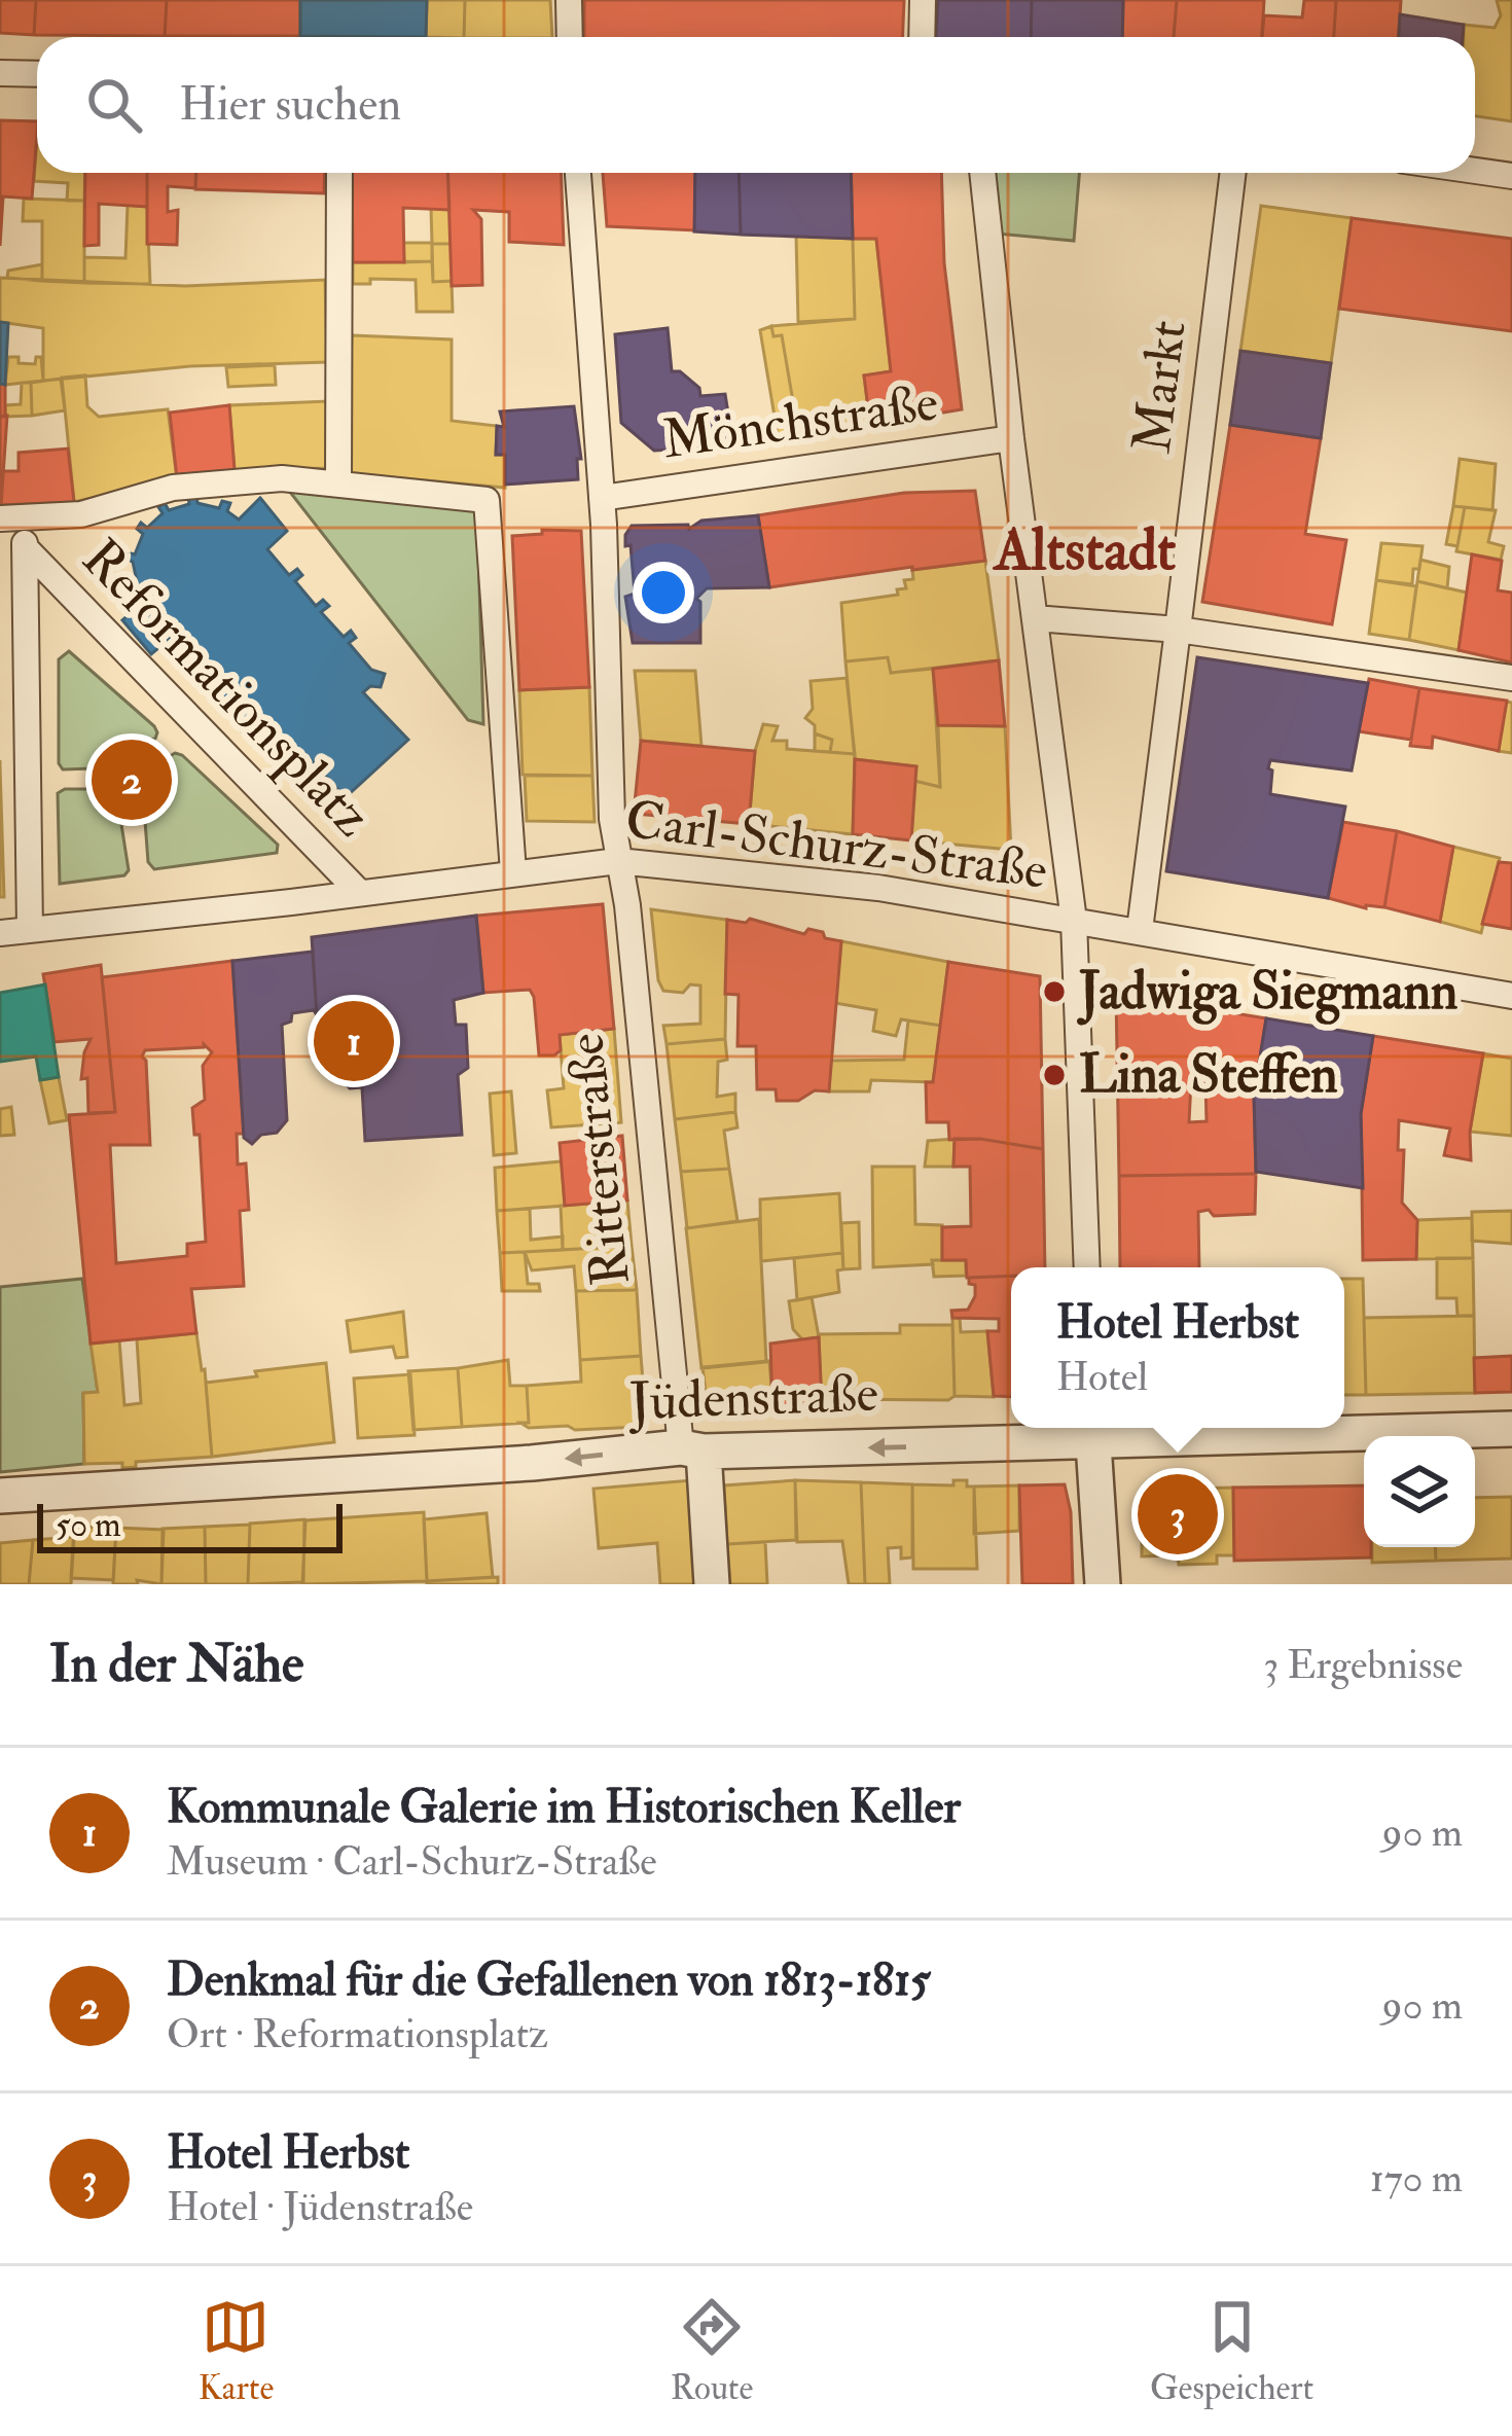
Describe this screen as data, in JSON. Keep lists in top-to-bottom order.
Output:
{
  "streets": {
    "street": [
      "Markt",
      "Mönchstraße",
      "Reformationsplatz",
      "Carl-Schurz-Straße",
      "Ritterstraße",
      "Jüdenstraße"
    ]
  },
  "crossings": [
    ["Markt", "Carl-Schurz-Straße"],
    ["Mönchstraße", "Carl-Schurz-Straße"],
    ["Mönchstraße", "Ritterstraße"],
    ["Reformationsplatz", "Carl-Schurz-Straße"],
    ["Carl-Schurz-Straße", "Ritterstraße"],
    ["Ritterstraße", "Jüdenstraße"]
  ],
  "one_way": ["Jüdenstraße"],
  "districts": ["Altstadt"],
  "places": ["Jadwiga Siegmann", "Lina Steffen"],
  "scale_bar": "50 m",
  "page": {
    "search": "Hier suchen",
    "pins": ["2", "1", "3"],
    "popup": ["Hotel Herbst", "Hotel"],
    "scale": "50 m",
    "heading": ["In der Nähe", "3 Ergebnisse"],
    "list": [
      {
        "mark": "1",
        "name": "Kommunale Galerie im Historischen Keller",
        "note": "Museum · Carl-Schurz-Straße",
        "value": "90 m"
      },
      {
        "mark": "2",
        "name": "Denkmal für die Gefallenen von 1813-1815",
        "note": "Ort · Reformationsplatz",
        "value": "90 m"
      },
      {
        "mark": "3",
        "name": "Hotel Herbst",
        "note": "Hotel · Jüdenstraße",
        "value": "170 m"
      }
    ],
    "nav": ["Karte", "Route", "Gespeichert"]
  }
}
